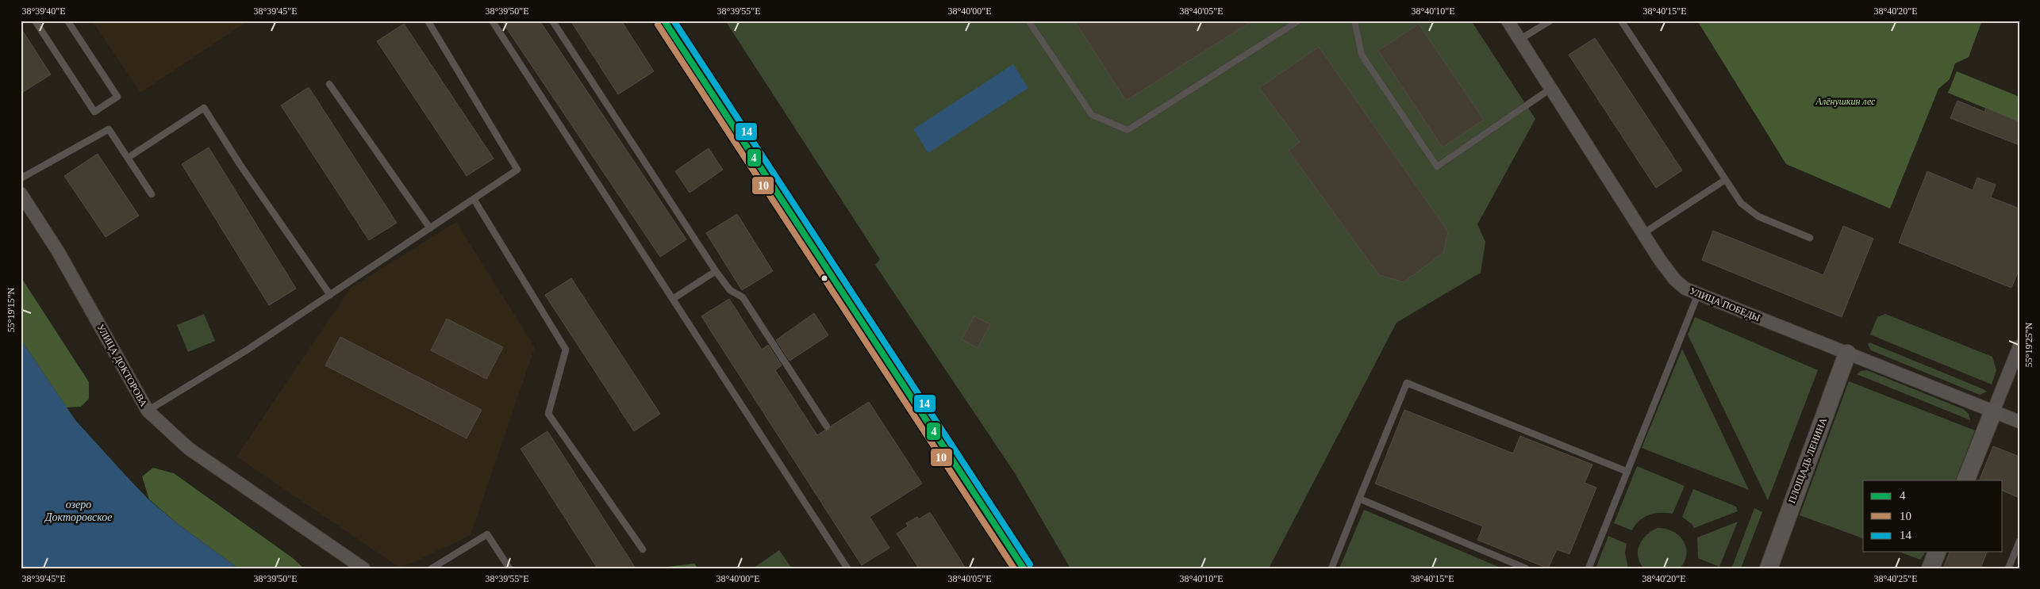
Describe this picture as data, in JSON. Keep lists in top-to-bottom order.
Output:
{
  "streets": {
    "main road": ["ПЛОЩАДЬ ЛЕНИНА"],
    "street": ["УЛИЦА ПОБЕДЫ", "УЛИЦА ДОКТОРОВА"]
  },
  "crossings": [
    ["УЛИЦА ПОБЕДЫ", "ПЛОЩАДЬ ЛЕНИНА"]
  ],
  "water": ["озеро Докторовское"],
  "parks": ["Алёнушкин лес"],
  "lines": ["transit line 4", "transit line 14", "transit line 10"],
  "legend": ["4", "10", "14"],
  "coordinates": [
    "38°39'40\"E",
    "38°39'45\"E",
    "38°39'50\"E",
    "38°39'55\"E",
    "38°40'00\"E",
    "38°40'05\"E",
    "38°40'10\"E",
    "38°40'15\"E",
    "38°40'20\"E",
    "55°19'15\"N",
    "55°19'25\"N",
    "38°40'25\"E"
  ]
}
